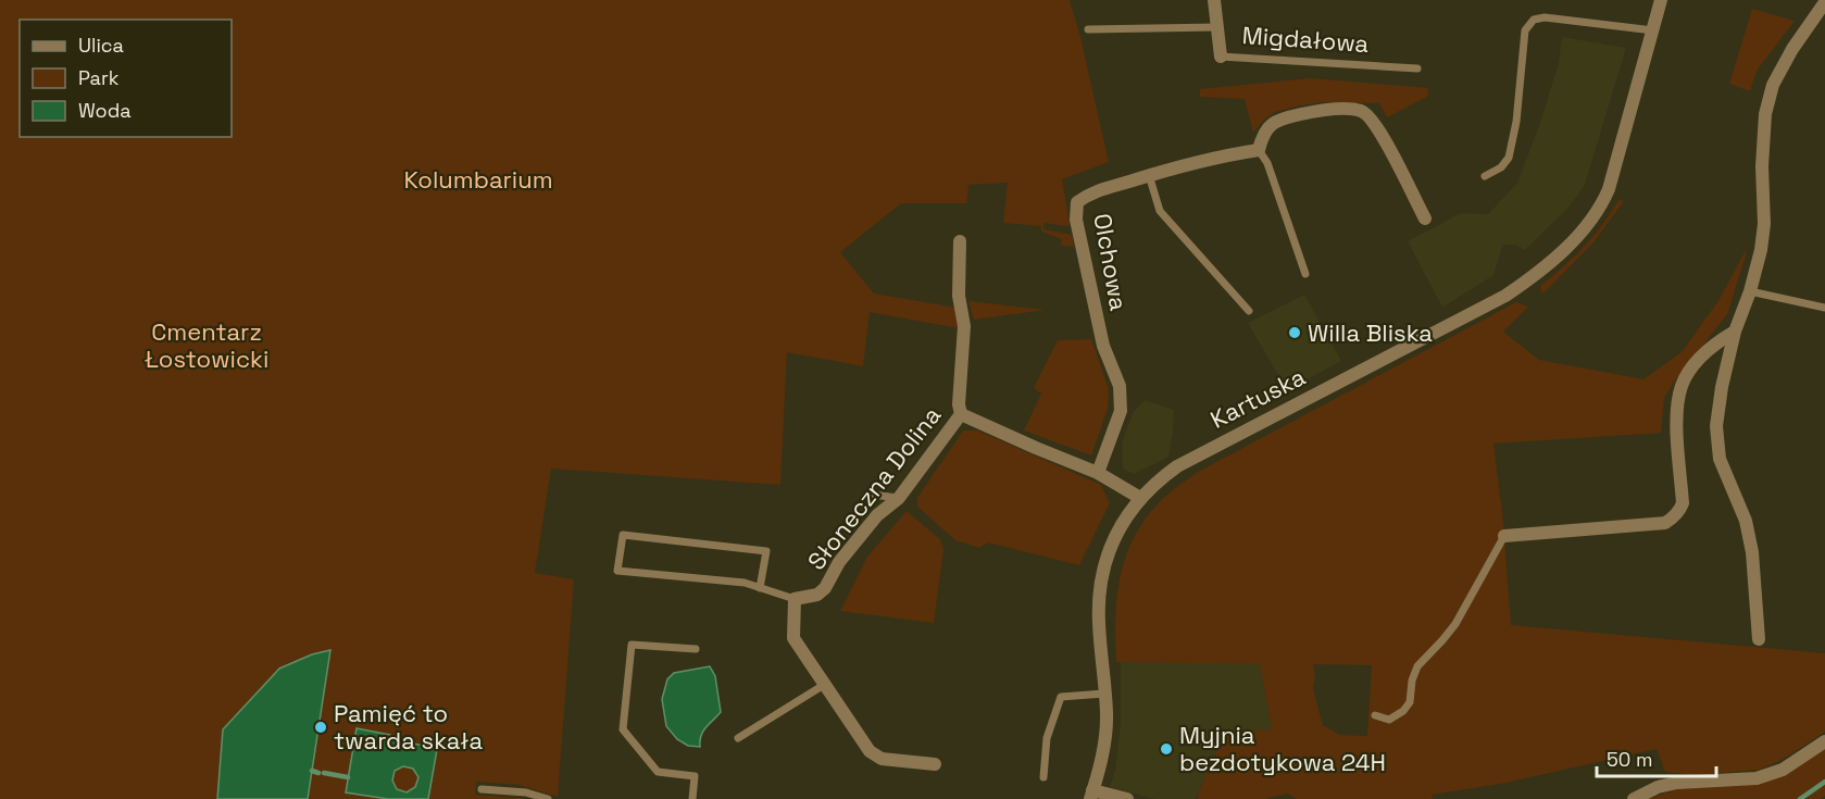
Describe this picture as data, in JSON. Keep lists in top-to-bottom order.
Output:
{
  "streets": {
    "street": [
      "Migdałowa",
      "Olchowa",
      "Kartuska",
      "Słoneczna Dolina"
    ]
  },
  "crossings": [
    ["Olchowa", "Słoneczna Dolina"],
    ["Kartuska", "Słoneczna Dolina"]
  ],
  "parks": ["Kolumbarium", "Cmentarz Łostowicki"],
  "places": ["Willa Bliska", "Pamięć to twarda skała", "Myjnia bezdotykowa 24H"],
  "legend": ["Ulica", "Park", "Woda"],
  "scale_bar": "50 m"
}
